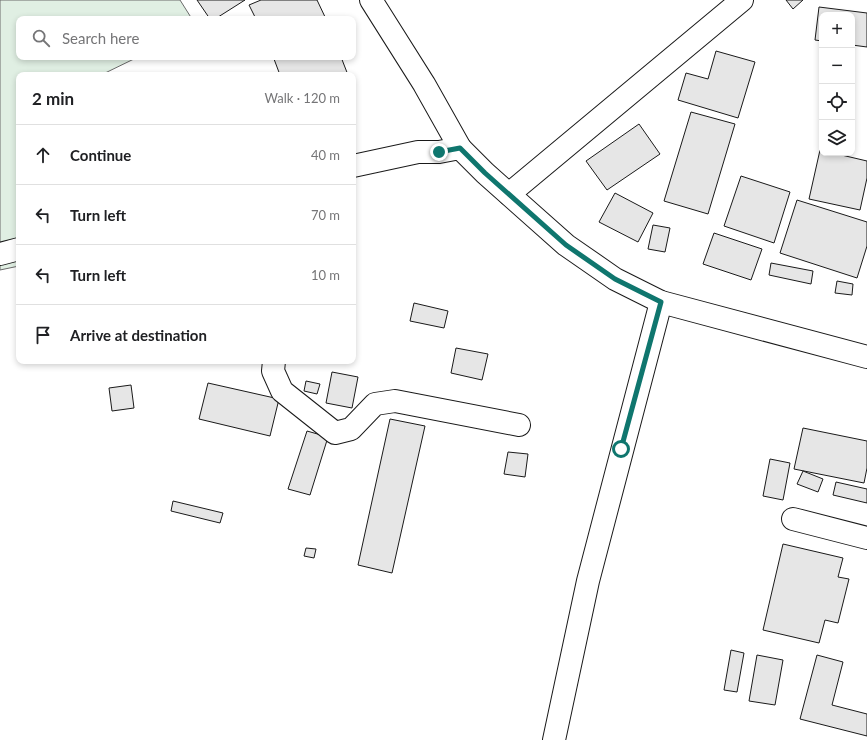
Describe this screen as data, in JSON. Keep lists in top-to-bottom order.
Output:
{
  "page": {
    "map_buttons": ["+", "−"],
    "search": "Search here",
    "heading": ["2 min", "Walk · 120 m"],
    "list": [
      ["Continue", "40 m"],
      ["Turn left", "70 m"],
      ["Turn left", "10 m"],
      "Arrive at destination"
    ]
  }
}
